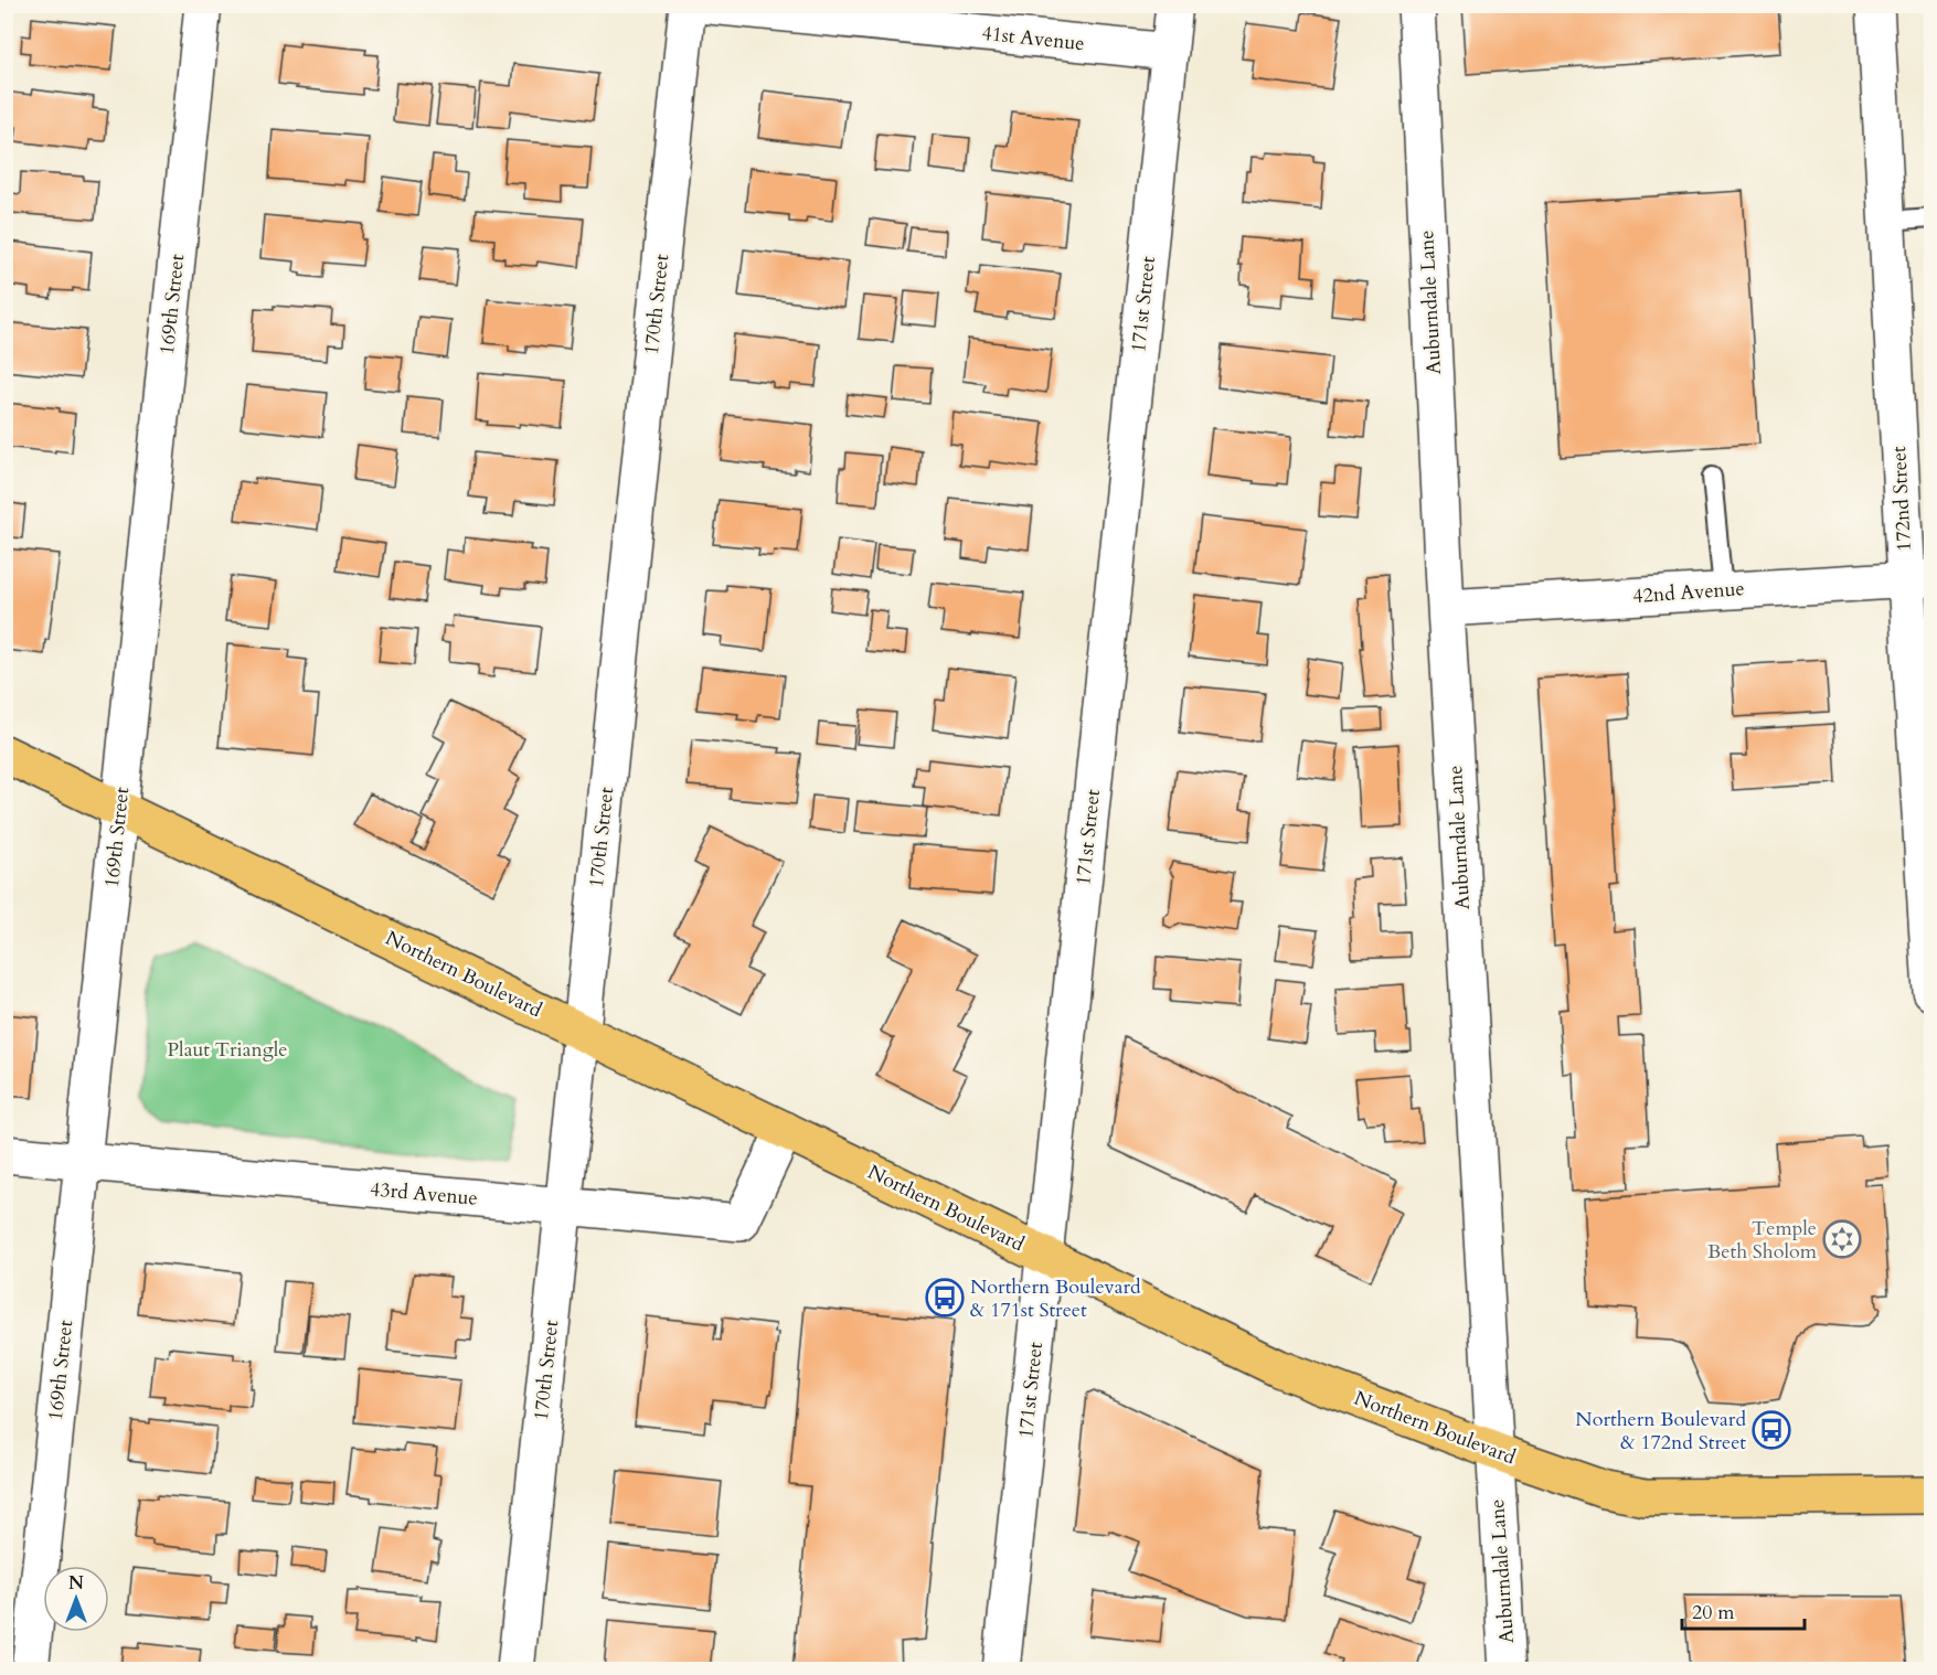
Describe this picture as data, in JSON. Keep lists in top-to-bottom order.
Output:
{
  "streets": {
    "main road": ["Northern Boulevard"],
    "street": [
      "41st Avenue",
      "Auburndale Lane",
      "169th Street",
      "170th Street",
      "171st Street",
      "172nd Street",
      "42nd Avenue",
      "43rd Avenue"
    ]
  },
  "crossings": [
    ["41st Avenue", "171st Street"],
    ["Auburndale Lane", "42nd Avenue"],
    ["Auburndale Lane", "Northern Boulevard"],
    ["169th Street", "Northern Boulevard"],
    ["169th Street", "43rd Avenue"],
    ["170th Street", "Northern Boulevard"],
    ["170th Street", "43rd Avenue"],
    ["171st Street", "Northern Boulevard"],
    ["172nd Street", "42nd Avenue"],
    ["Northern Boulevard", "43rd Avenue"]
  ],
  "parks": ["Plaut Triangle"],
  "places": {
    "synagogue": ["Temple Beth Sholom"],
    "bus stop": ["Northern Boulevard & 171st Street", "Northern Boulevard & 172nd Street"]
  },
  "scale_bar": "20 m",
  "north": "top"
}
